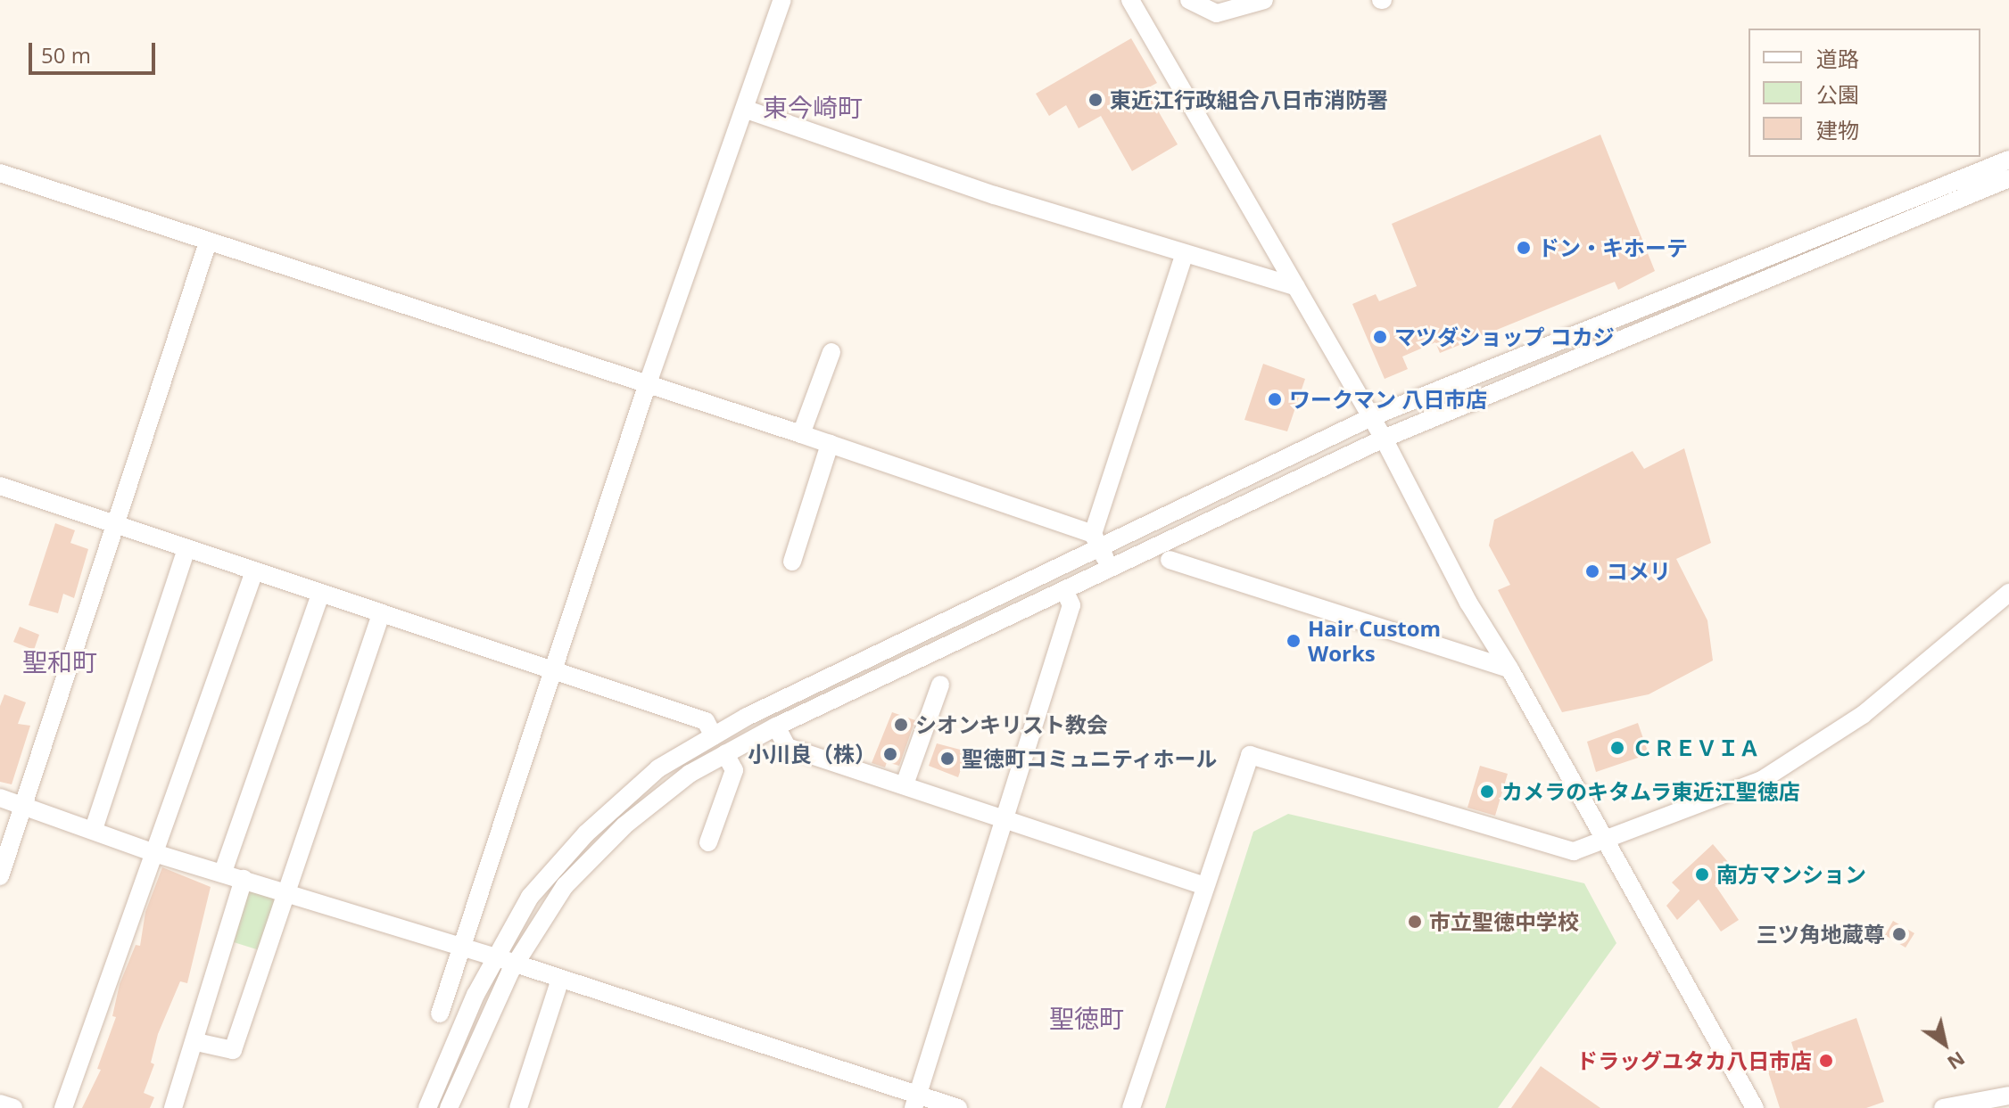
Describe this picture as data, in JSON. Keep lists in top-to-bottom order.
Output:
{
  "districts": ["東今崎町", "聖和町", "聖徳町"],
  "places": [
    "東近江行政組合八日市消防署",
    "ドン・キホーテ",
    "マツダショップ コカジ",
    "ワークマン 八日市店",
    "コメリ",
    "Hair Custom Works",
    "シオンキリスト教会",
    "ＣＲＥＶＩＡ",
    "小川良（株）",
    "聖徳町コミュニティホール",
    "カメラのキタムラ東近江聖徳店",
    "南方マンション",
    "市立聖徳中学校",
    "三ツ角地蔵尊",
    "ドラッグユタカ八日市店"
  ],
  "legend": ["道路", "公園", "建物"],
  "scale_bar": "50 m",
  "north": "bottom right"
}
